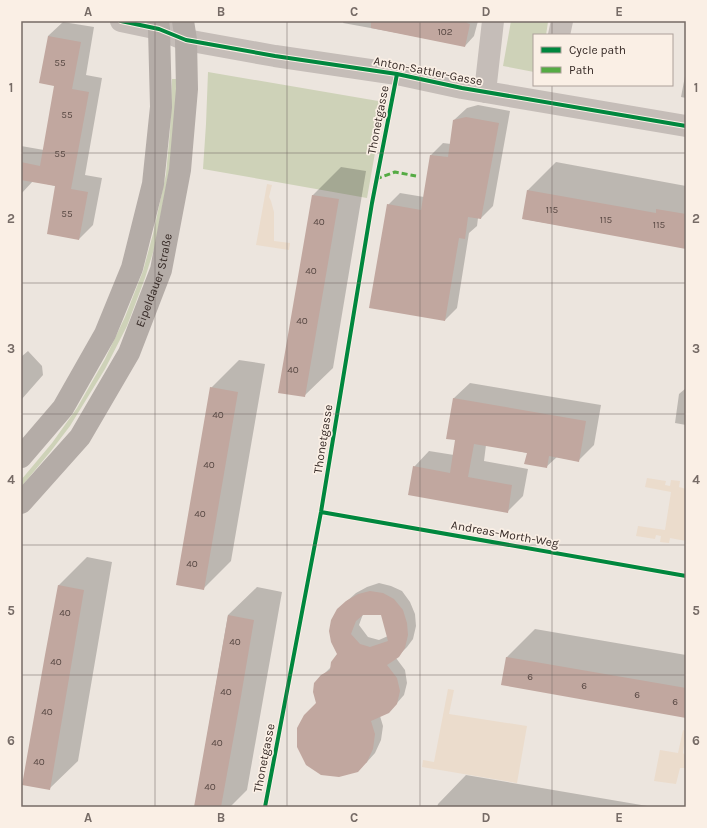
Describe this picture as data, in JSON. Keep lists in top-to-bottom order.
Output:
{
  "streets": {
    "main road": ["Eipeldauer Straße"],
    "street": ["Anton-Sattler-Gasse"],
    "cycle path": ["Thonetgasse", "Andreas-Morth-Weg"]
  },
  "crossings": [
    ["Anton-Sattler-Gasse", "Eipeldauer Straße"]
  ],
  "house_numbers": [
    "102",
    "55",
    "55",
    "55",
    "115",
    "55",
    "115",
    "40",
    "115",
    "40",
    "40",
    "40",
    "40",
    "40",
    "40",
    "40",
    "40",
    "40",
    "40",
    "6",
    "6",
    "40",
    "6",
    "6",
    "40",
    "40",
    "40",
    "40"
  ],
  "legend": ["Cycle path", "Path"],
  "grid": {
    "columns": [
      "A",
      "B",
      "C",
      "D",
      "E"
    ],
    "rows": [
      "1",
      "2",
      "3",
      "4",
      "5",
      "6"
    ]
  }
}
